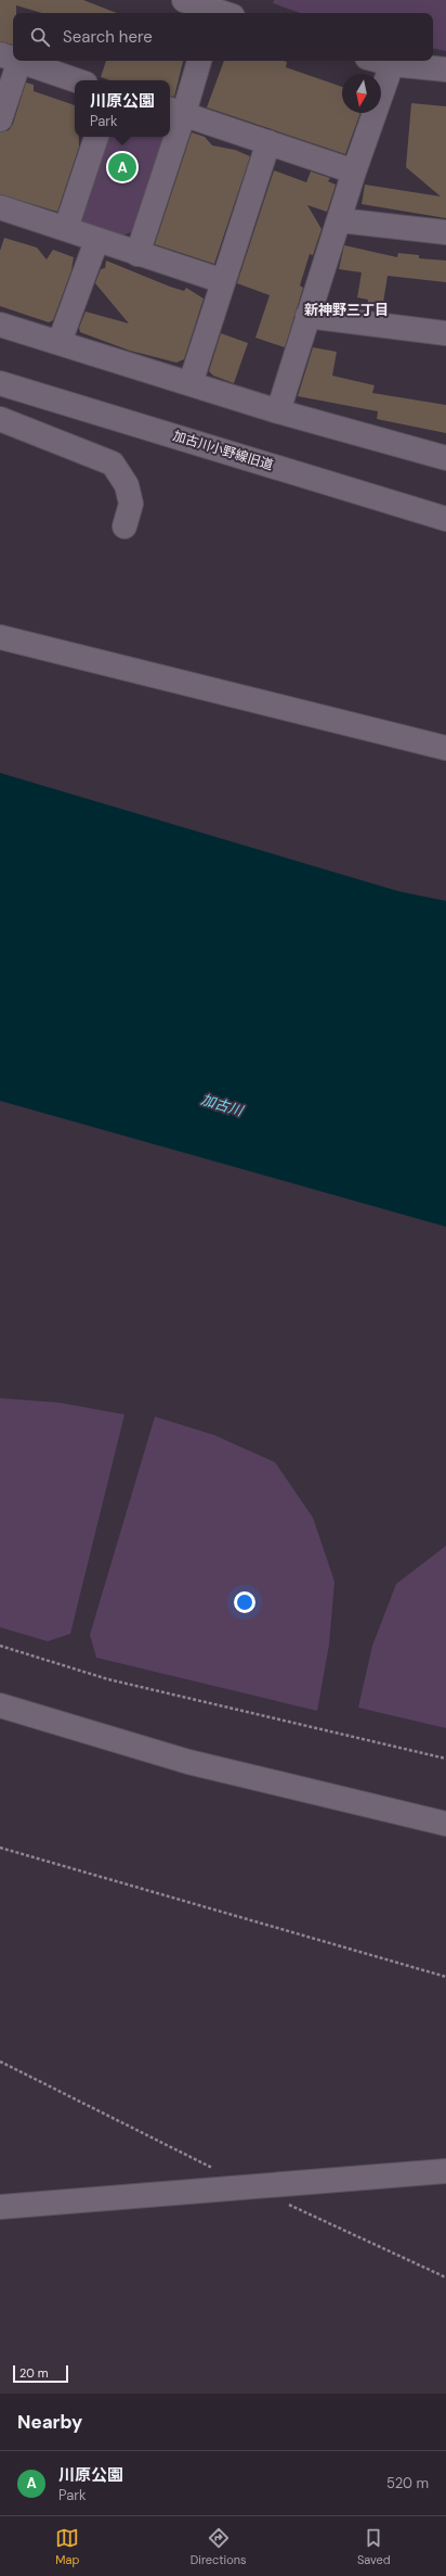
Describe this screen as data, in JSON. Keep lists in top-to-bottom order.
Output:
{
  "streets": {
    "street": ["加古川小野線旧道"]
  },
  "districts": ["新神野三丁目"],
  "water": ["加古川"],
  "scale_bar": "20 m",
  "north": "bottom",
  "page": {
    "search": "Search here",
    "popup": ["川原公園", "Park"],
    "pins": "A",
    "scale": "20 m",
    "heading": "Nearby",
    "list": [
      {
        "mark": "A",
        "name": "川原公園",
        "note": "Park",
        "value": "520 m"
      }
    ],
    "nav": ["Map", "Directions", "Saved"]
  }
}
